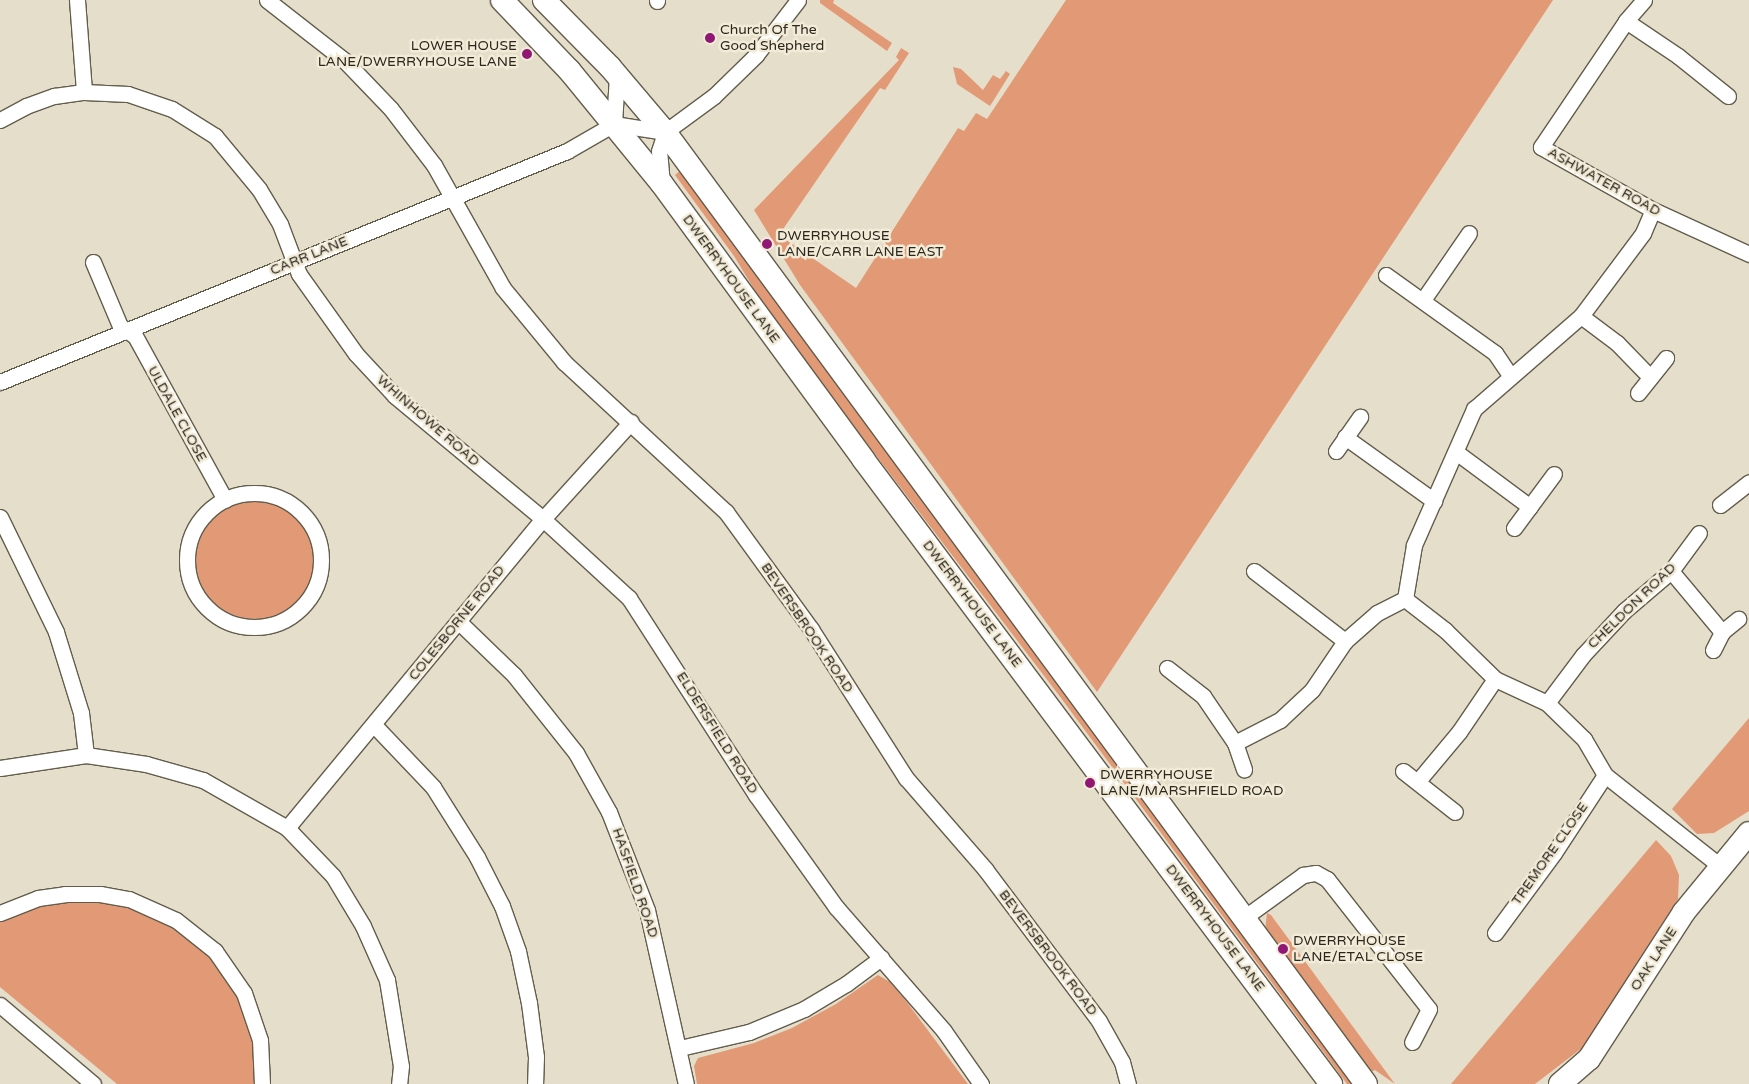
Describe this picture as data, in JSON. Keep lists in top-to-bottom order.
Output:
{
  "streets": {
    "street": [
      "ASHWATER ROAD",
      "CARR LANE",
      "DWERRYHOUSE LANE",
      "ULDALE CLOSE",
      "WHINHOWE ROAD",
      "CHELDON ROAD",
      "COLESBORNE ROAD",
      "BEVERSBROOK ROAD",
      "ELDERSFIELD ROAD",
      "TREMORE CLOSE",
      "HASFIELD ROAD",
      "OAK LANE"
    ]
  },
  "crossings": [
    ["CARR LANE", "DWERRYHOUSE LANE"],
    ["CARR LANE", "ULDALE CLOSE"],
    ["CARR LANE", "WHINHOWE ROAD"],
    ["CARR LANE", "BEVERSBROOK ROAD"],
    ["WHINHOWE ROAD", "COLESBORNE ROAD"],
    ["WHINHOWE ROAD", "ELDERSFIELD ROAD"],
    ["COLESBORNE ROAD", "BEVERSBROOK ROAD"],
    ["COLESBORNE ROAD", "ELDERSFIELD ROAD"],
    ["COLESBORNE ROAD", "HASFIELD ROAD"]
  ],
  "places": [
    "Church Of The Good Shepherd",
    "LOWER HOUSE LANE/DWERRYHOUSE LANE",
    "DWERRYHOUSE LANE/CARR LANE EAST",
    "DWERRYHOUSE LANE/MARSHFIELD ROAD",
    "DWERRYHOUSE LANE/ETAL CLOSE"
  ]
}
